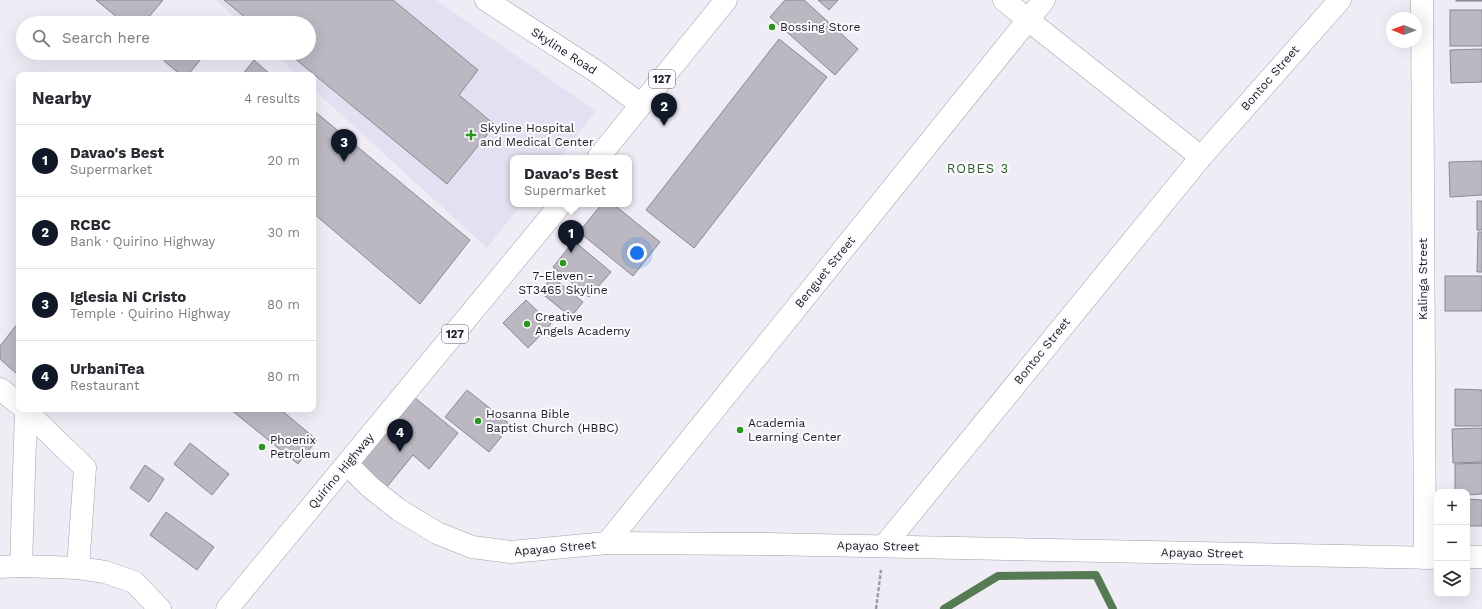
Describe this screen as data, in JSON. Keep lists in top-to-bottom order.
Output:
{
  "streets": {
    "street": [
      "Skyline Road",
      "Bontoc Street",
      "127",
      "Benguet Street",
      "Kalinga Street",
      "Quirino Highway",
      "Apayao Street"
    ]
  },
  "crossings": [
    ["Skyline Road", "127"],
    ["Bontoc Street", "Apayao Street"],
    ["Benguet Street", "Apayao Street"],
    ["Kalinga Street", "Apayao Street"],
    ["Quirino Highway", "Apayao Street"]
  ],
  "districts": ["ROBES 3"],
  "places": {
    "other": [
      "Bossing Store",
      "7-Eleven - ST3465 Skyline",
      "Creative Angels Academy",
      "Hosanna Bible Baptist Church (HBBC)",
      "Academia Learning Center",
      "Phoenix Petroleum"
    ],
    "health": ["Skyline Hospital and Medical Center"]
  },
  "north": "left",
  "page": {
    "search": "Search here",
    "heading": ["Nearby", "4 results"],
    "pins": [
      "2",
      "3",
      "1",
      "4"
    ],
    "list": [
      {
        "mark": "1",
        "name": "Davao's Best",
        "note": "Supermarket",
        "value": "20 m"
      },
      {
        "mark": "2",
        "name": "RCBC",
        "note": "Bank · Quirino Highway",
        "value": "30 m"
      },
      {
        "mark": "3",
        "name": "Iglesia Ni Cristo",
        "note": "Temple · Quirino Highway",
        "value": "80 m"
      },
      {
        "mark": "4",
        "name": "UrbaniTea",
        "note": "Restaurant",
        "value": "80 m"
      }
    ],
    "popup": ["Davao's Best", "Supermarket"],
    "map_buttons": ["+", "−"]
  }
}
